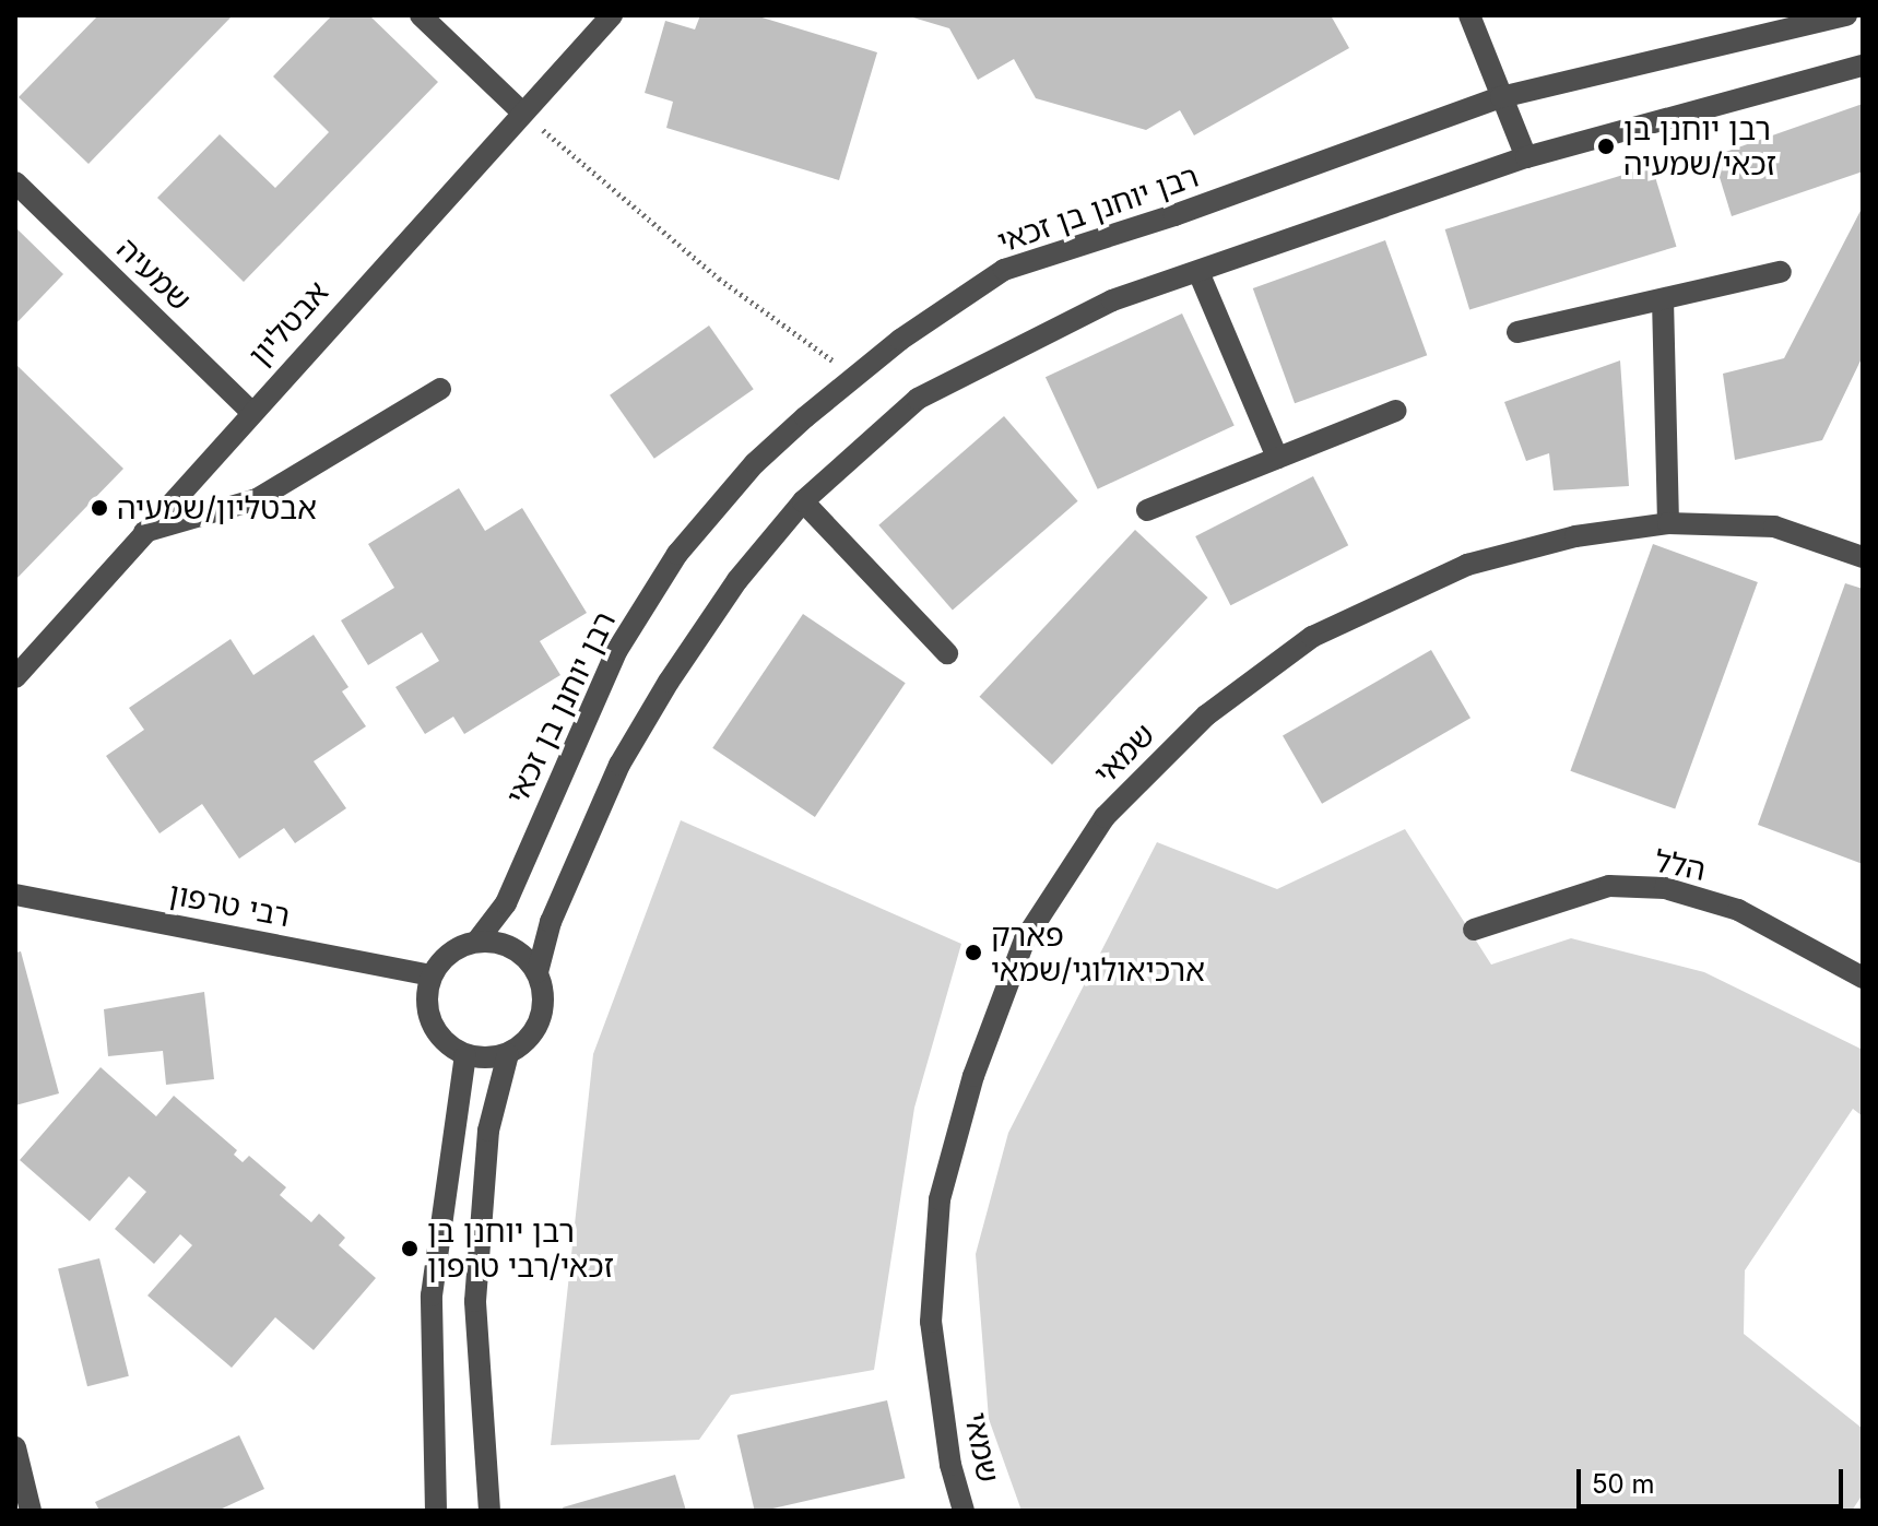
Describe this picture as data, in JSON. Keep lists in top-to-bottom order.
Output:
{
  "streets": {
    "street": [
      "רבן יוחנן בן זכאי",
      "שמעיה",
      "אבטליון",
      "שמאי",
      "הלל",
      "רבי טרפון"
    ]
  },
  "crossings": [
    ["רבן יוחנן בן זכאי", "רבי טרפון"],
    ["שמעיה", "אבטליון"]
  ],
  "places": [
    "רבן יוחנן בן זכאי/שמעיה",
    "אבטליון/שמעיה",
    "פארק ארכיאולוגי/שמאי",
    "רבן יוחנן בן זכאי/רבי טרפון"
  ],
  "scale_bar": "50 m"
}
